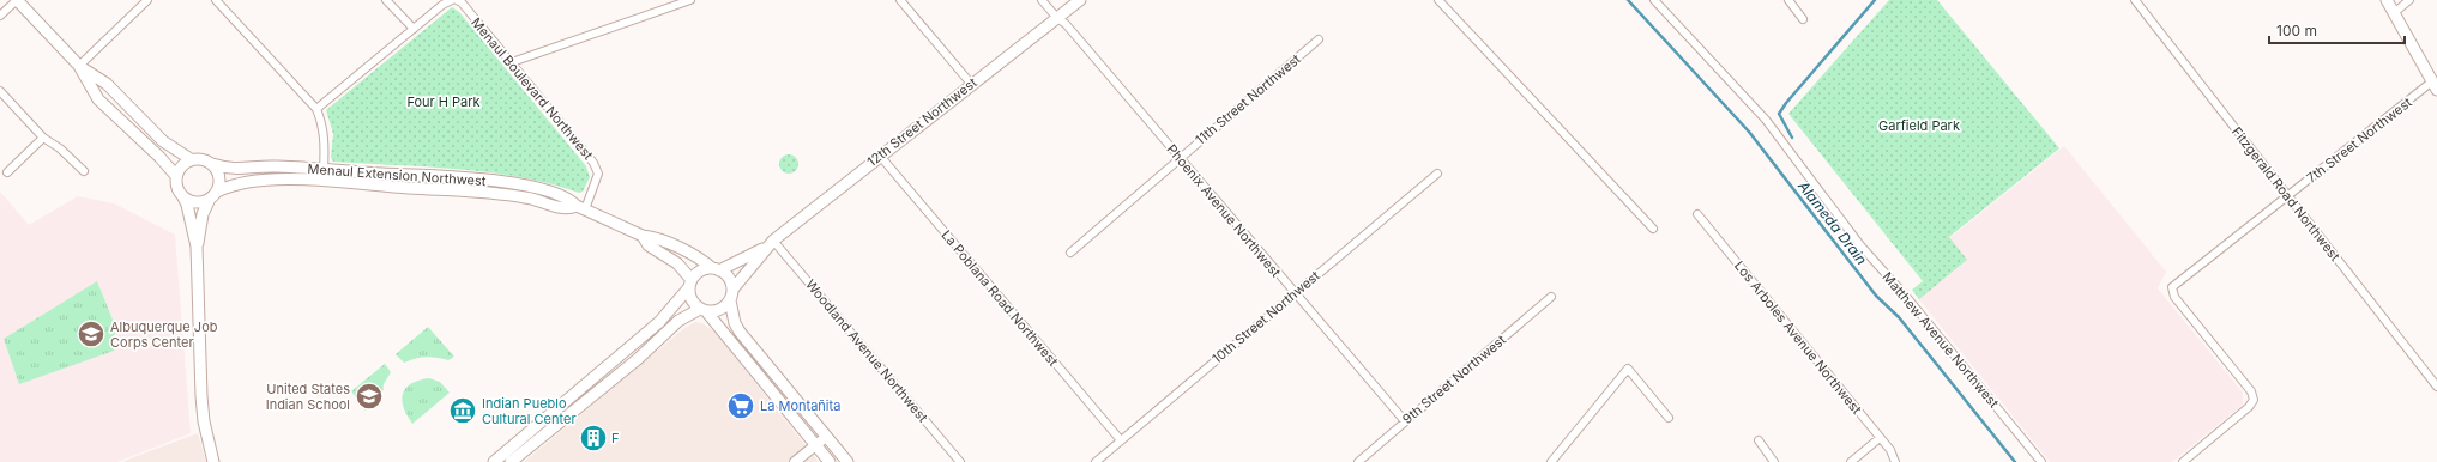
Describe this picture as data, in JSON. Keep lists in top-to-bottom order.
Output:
{
  "streets": {
    "main road": ["12th Street Northwest", "Menaul Extension Northwest"],
    "street": [
      "Menaul Boulevard Northwest",
      "11th Street Northwest",
      "7th Street Northwest",
      "Fitzgerald Road Northwest",
      "Phoenix Avenue Northwest",
      "La Poblana Road Northwest",
      "10th Street Northwest",
      "Los Arboles Avenue Northwest",
      "Matthew Avenue Northwest",
      "Woodland Avenue Northwest",
      "9th Street Northwest"
    ]
  },
  "crossings": [
    ["Menaul Boulevard Northwest", "Menaul Extension Northwest"],
    ["11th Street Northwest", "Phoenix Avenue Northwest"],
    ["12th Street Northwest", "Phoenix Avenue Northwest"],
    ["12th Street Northwest", "La Poblana Road Northwest"],
    ["12th Street Northwest", "Woodland Avenue Northwest"],
    ["7th Street Northwest", "Fitzgerald Road Northwest"],
    ["Phoenix Avenue Northwest", "10th Street Northwest"],
    ["Phoenix Avenue Northwest", "9th Street Northwest"],
    ["La Poblana Road Northwest", "10th Street Northwest"]
  ],
  "water": ["Alameda Drain"],
  "parks": ["Four H Park", "Garfield Park"],
  "places": {
    "school or university": ["Albuquerque Job Corps Center", "United States Indian School"],
    "supermarket": ["La Montañita"],
    "museum": ["Indian Pueblo Cultural Center"],
    "building": ["F"]
  },
  "scale_bar": "100 m"
}
